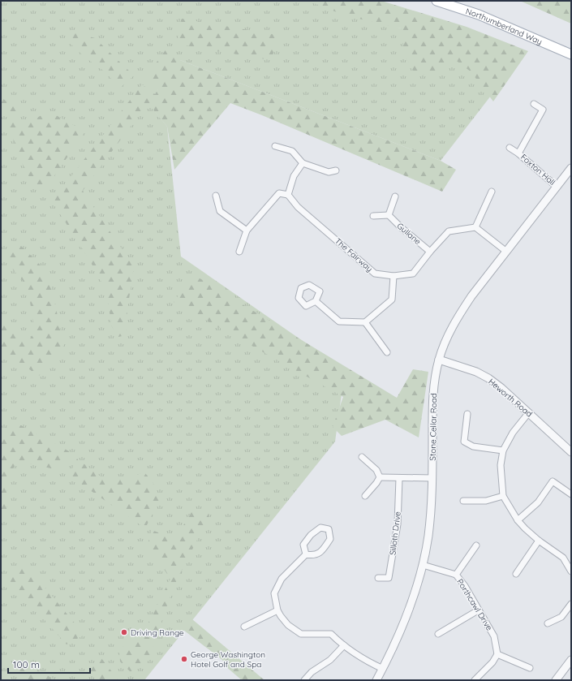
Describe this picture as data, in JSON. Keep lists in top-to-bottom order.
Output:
{
  "streets": {
    "main road": ["Northumberland Way"],
    "street": [
      "Foxton Hall",
      "Gullane",
      "The Fairway",
      "Heworth Road",
      "Stone Cellar Road",
      "Silloth Drive",
      "Porthcawl Drive"
    ]
  },
  "crossings": [
    ["Foxton Hall", "Stone Cellar Road"],
    ["Gullane", "The Fairway"],
    ["Heworth Road", "Stone Cellar Road"],
    ["Stone Cellar Road", "Porthcawl Drive"]
  ],
  "places": ["Driving Range", "George Washington Hotel Golf and Spa"],
  "scale_bar": "100 m"
}
